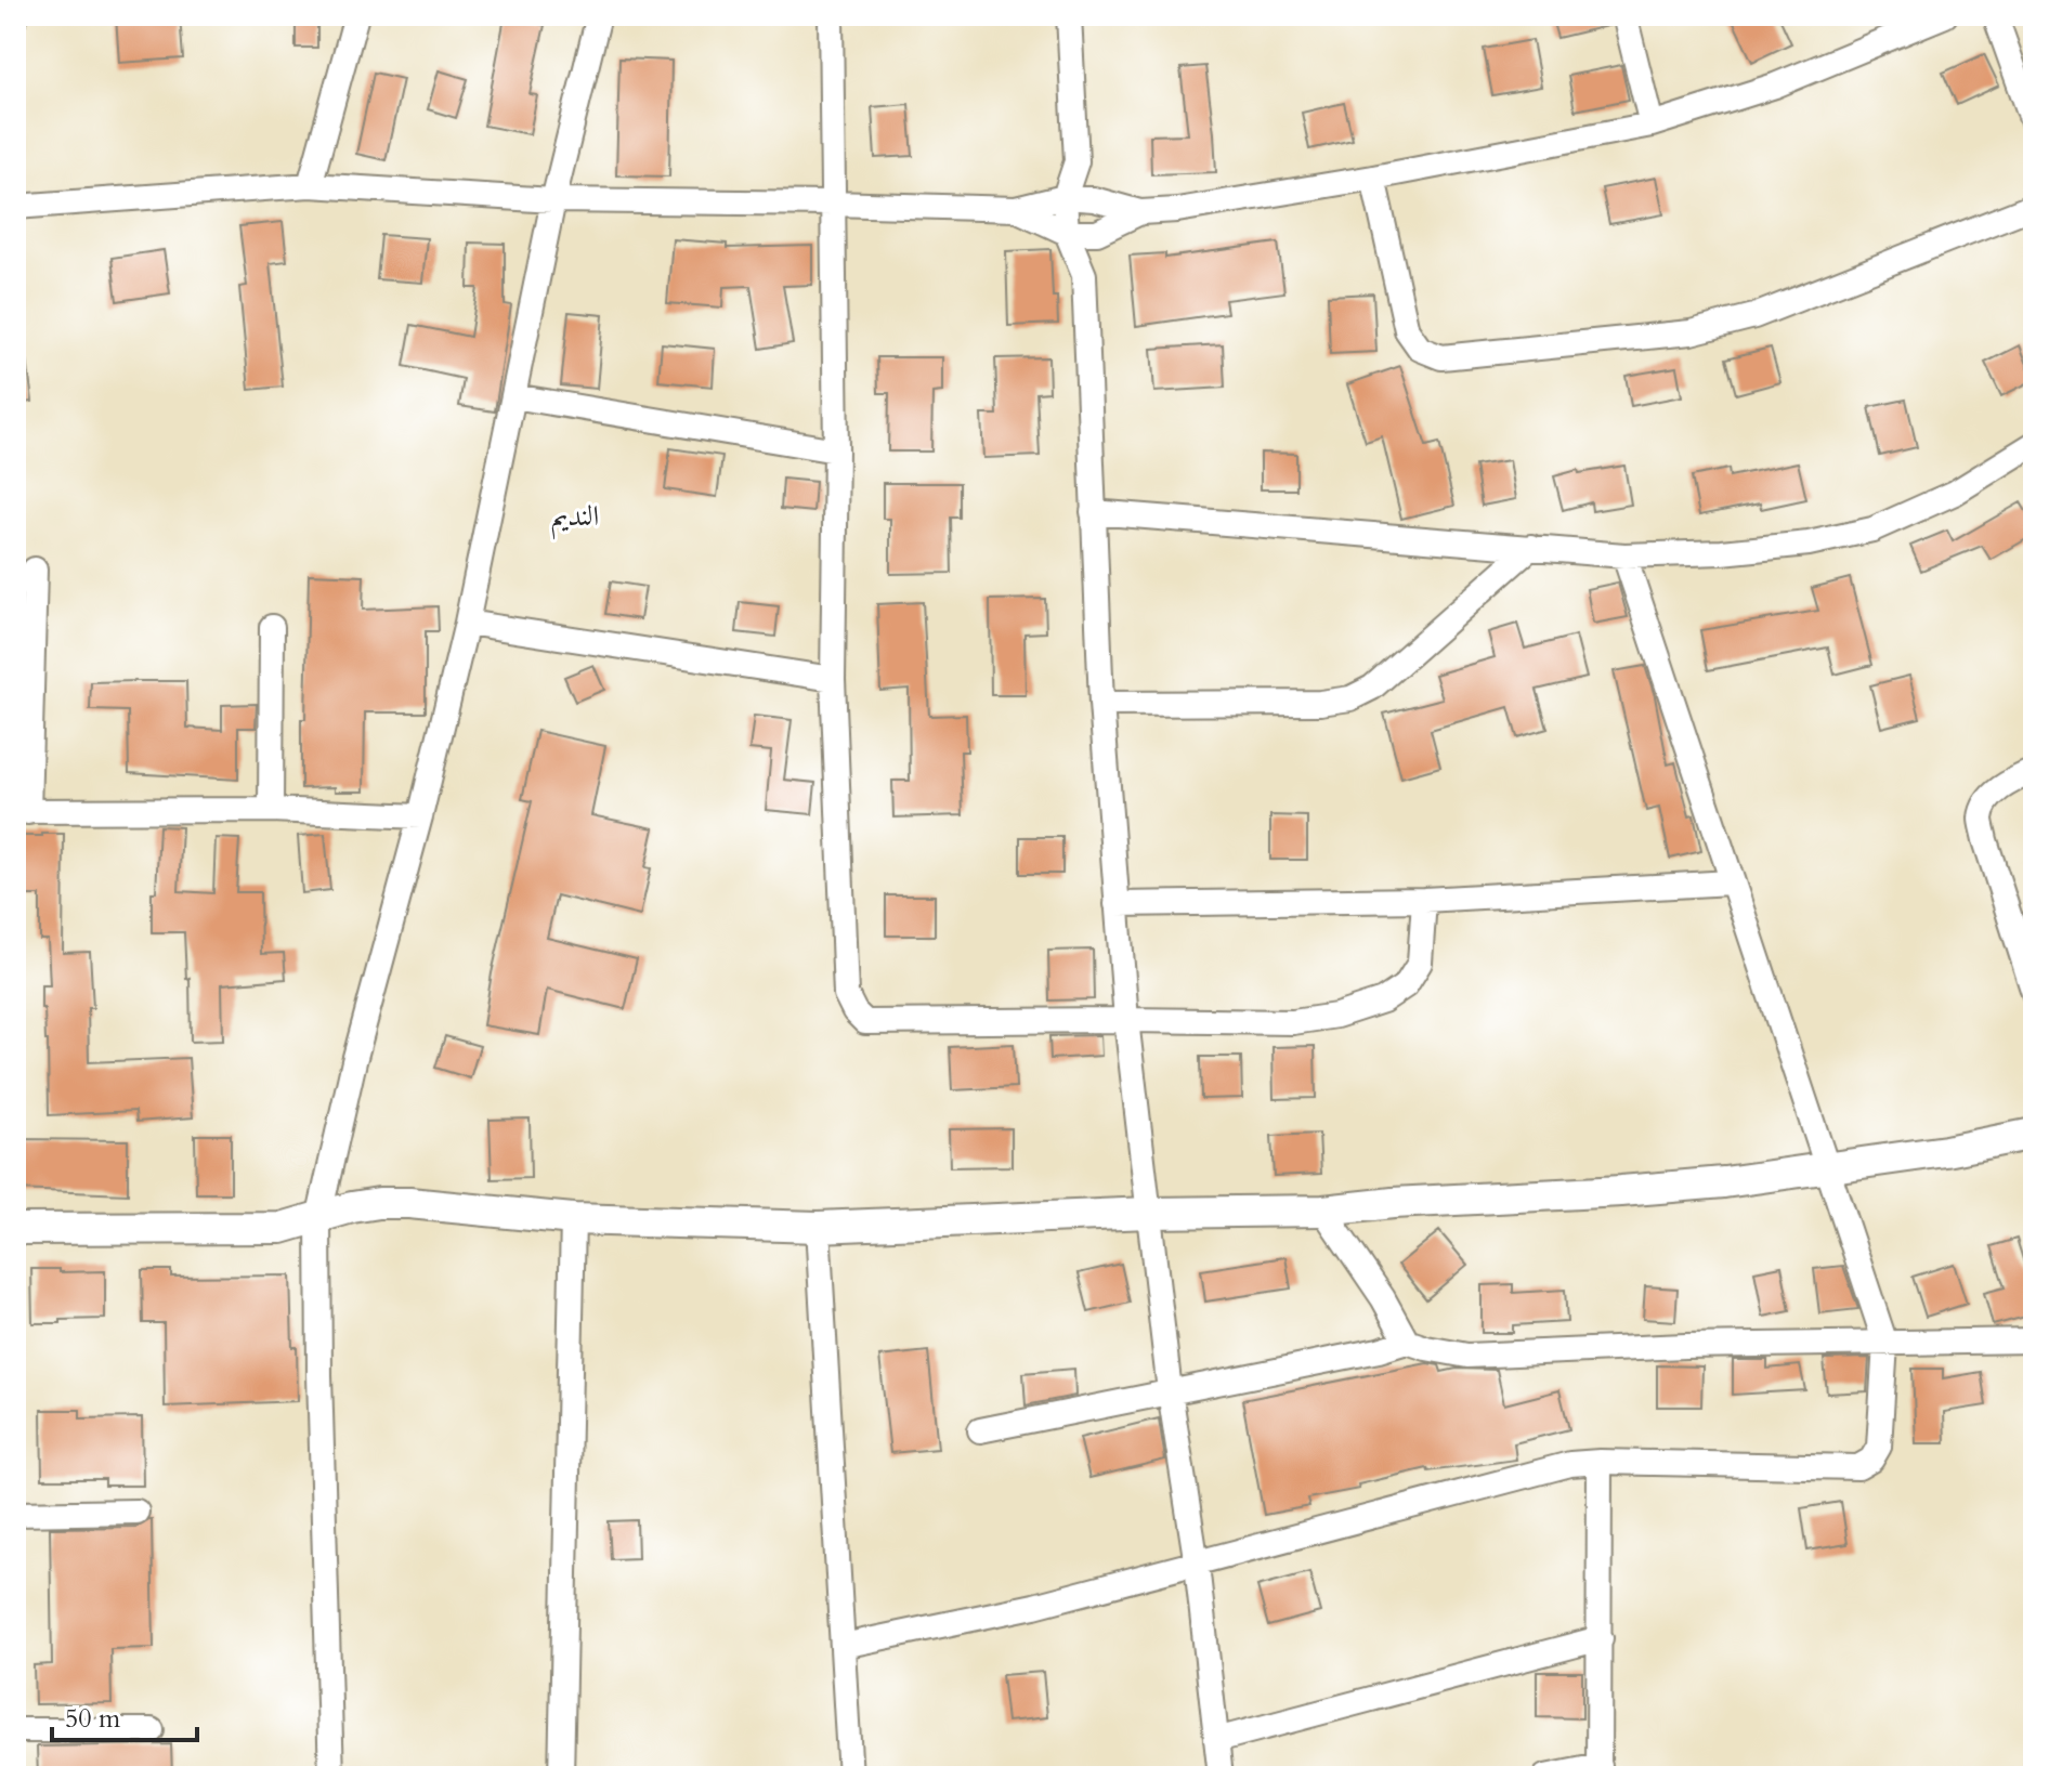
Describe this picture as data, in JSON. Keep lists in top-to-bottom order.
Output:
{
  "districts": ["النديم"],
  "scale_bar": "50 m"
}
